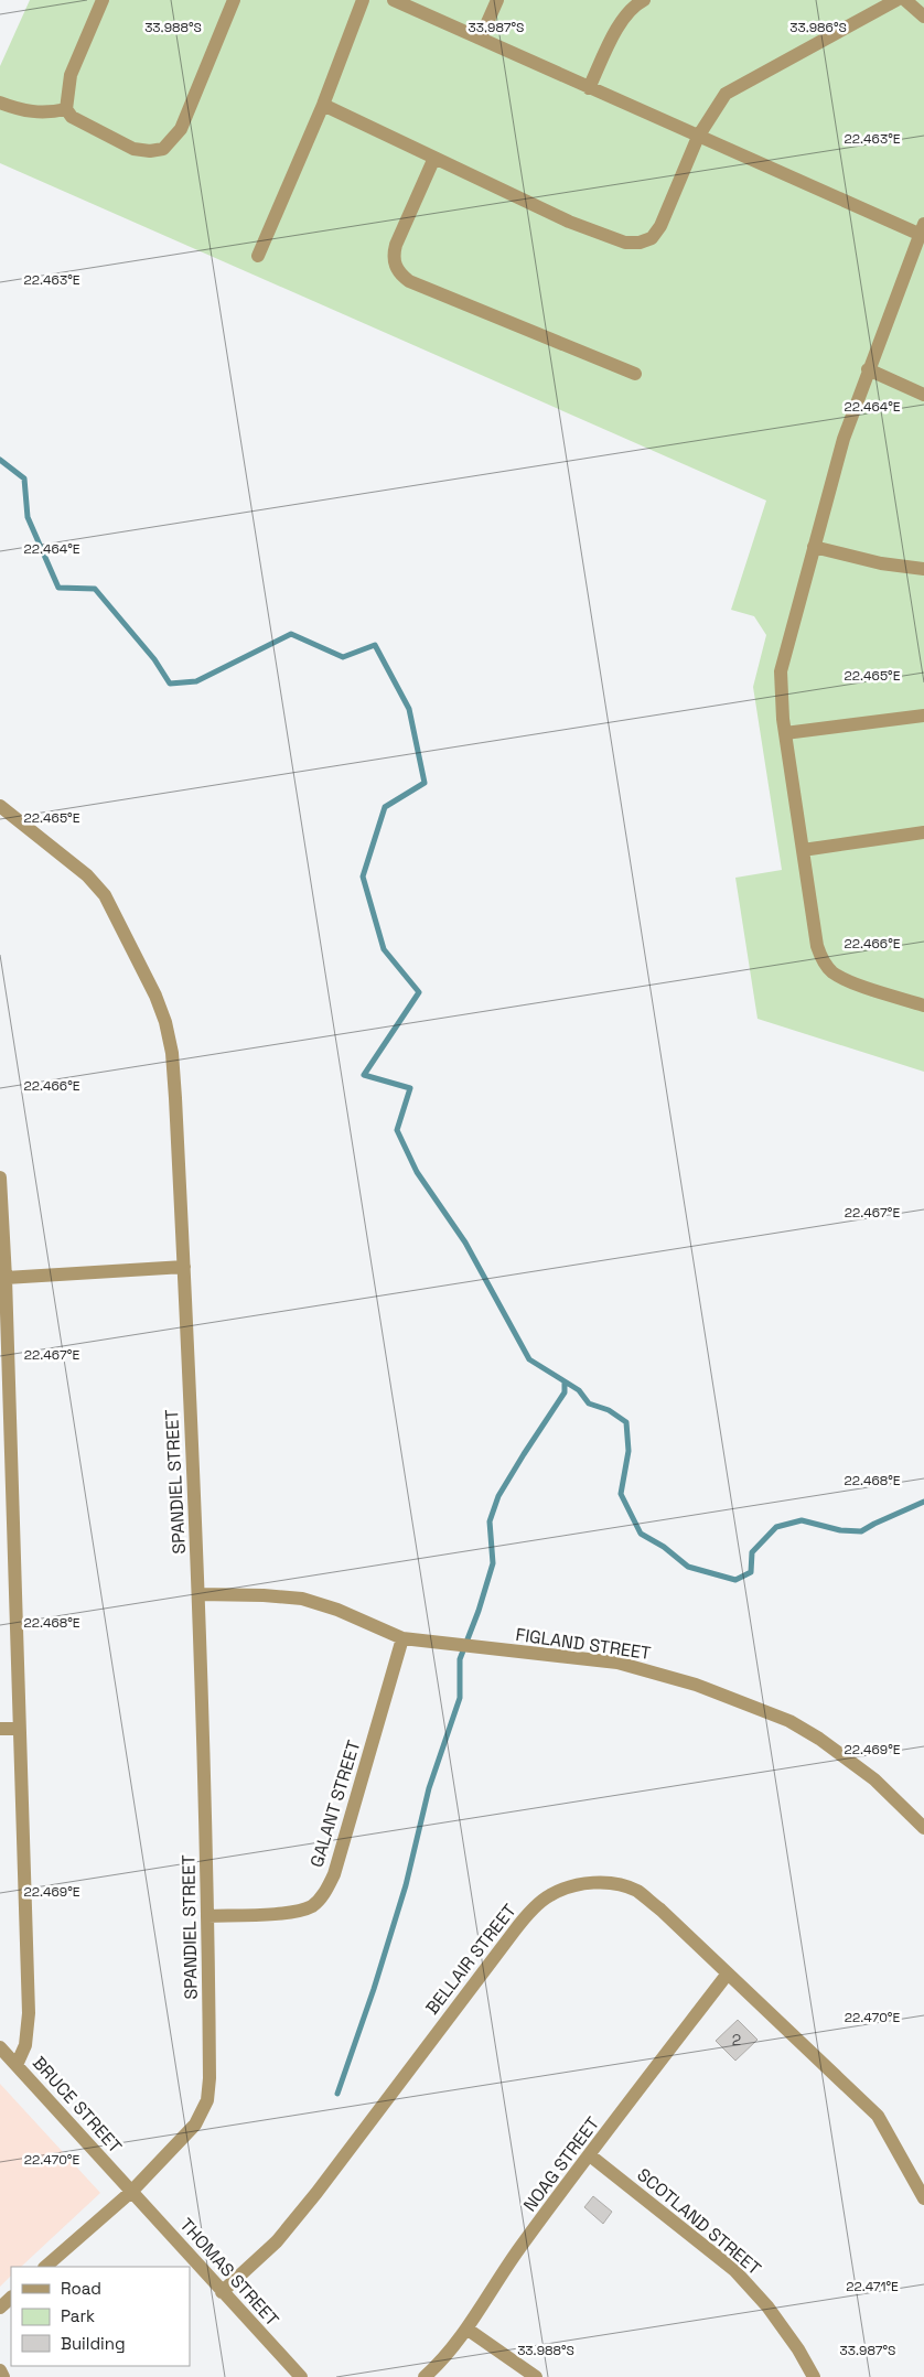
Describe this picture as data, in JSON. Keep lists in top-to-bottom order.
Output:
{
  "streets": {
    "street": [
      "SPANDIEL STREET",
      "FIGLAND STREET",
      "GALANT STREET",
      "BELLAIR STREET",
      "BRUCE STREET",
      "NOAG STREET",
      "SCOTLAND STREET",
      "THOMAS STREET"
    ]
  },
  "crossings": [
    ["SPANDIEL STREET", "FIGLAND STREET"],
    ["SPANDIEL STREET", "GALANT STREET"],
    ["SPANDIEL STREET", "BRUCE STREET"],
    ["SPANDIEL STREET", "THOMAS STREET"],
    ["FIGLAND STREET", "GALANT STREET"],
    ["BELLAIR STREET", "NOAG STREET"],
    ["BELLAIR STREET", "THOMAS STREET"],
    ["BRUCE STREET", "THOMAS STREET"],
    ["NOAG STREET", "SCOTLAND STREET"]
  ],
  "house_numbers": ["2"],
  "legend": ["Road", "Park", "Building"],
  "coordinates": [
    "33.988°S",
    "33.987°S",
    "33.986°S",
    "22.463°E",
    "22.464°E",
    "22.465°E",
    "22.466°E",
    "22.467°E",
    "22.468°E",
    "22.469°E",
    "22.470°E",
    "22.471°E"
  ]
}
